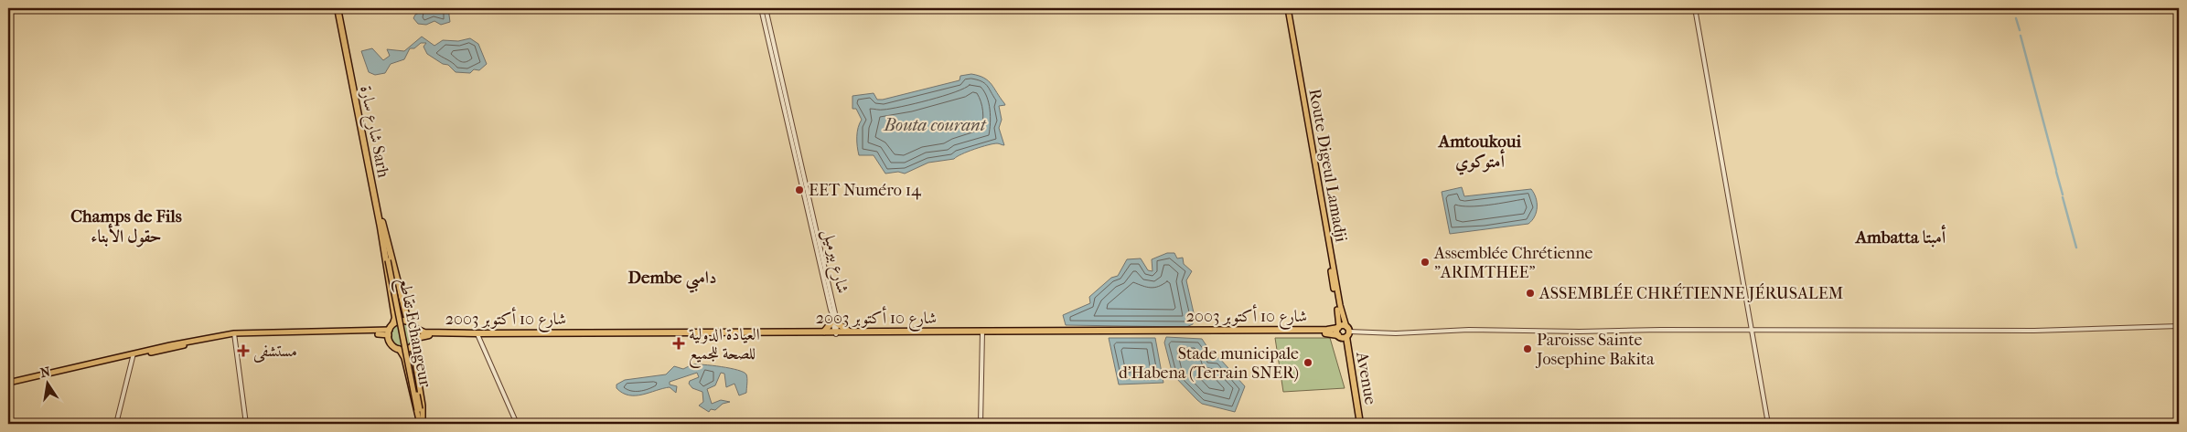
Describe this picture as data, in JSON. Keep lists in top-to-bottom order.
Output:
{
  "streets": {
    "highway": ["شارع سارة Sarh", "شارع 10 أكتوبر 2003"],
    "main road": ["Route Digeul Lamadji"],
    "street": ["شارع بيرميل"]
  },
  "crossings": [
    ["Route Digeul Lamadji", "شارع 10 أكتوبر 2003"]
  ],
  "districts": [
    "Amtoukoui أمتوكوي",
    "Champs de Fils حقول الأبناء",
    "Ambatta أمبتا",
    "Dembe دامبي"
  ],
  "water": ["Bouta courant"],
  "places": {
    "other": [
      "EET Numéro 14",
      "Assemblée Chrétienne \"ARIMTHEE\"",
      "ASSEMBLÉE CHRÉTIENNE JÉRUSALEM",
      "Paroisse Sainte Josephine Bakita",
      "Stade municipale d'Habena (Terrain SNER)"
    ],
    "health": ["العيادة الدولية للصحة للجميع", "مستشفى"]
  },
  "north": "top"
}
